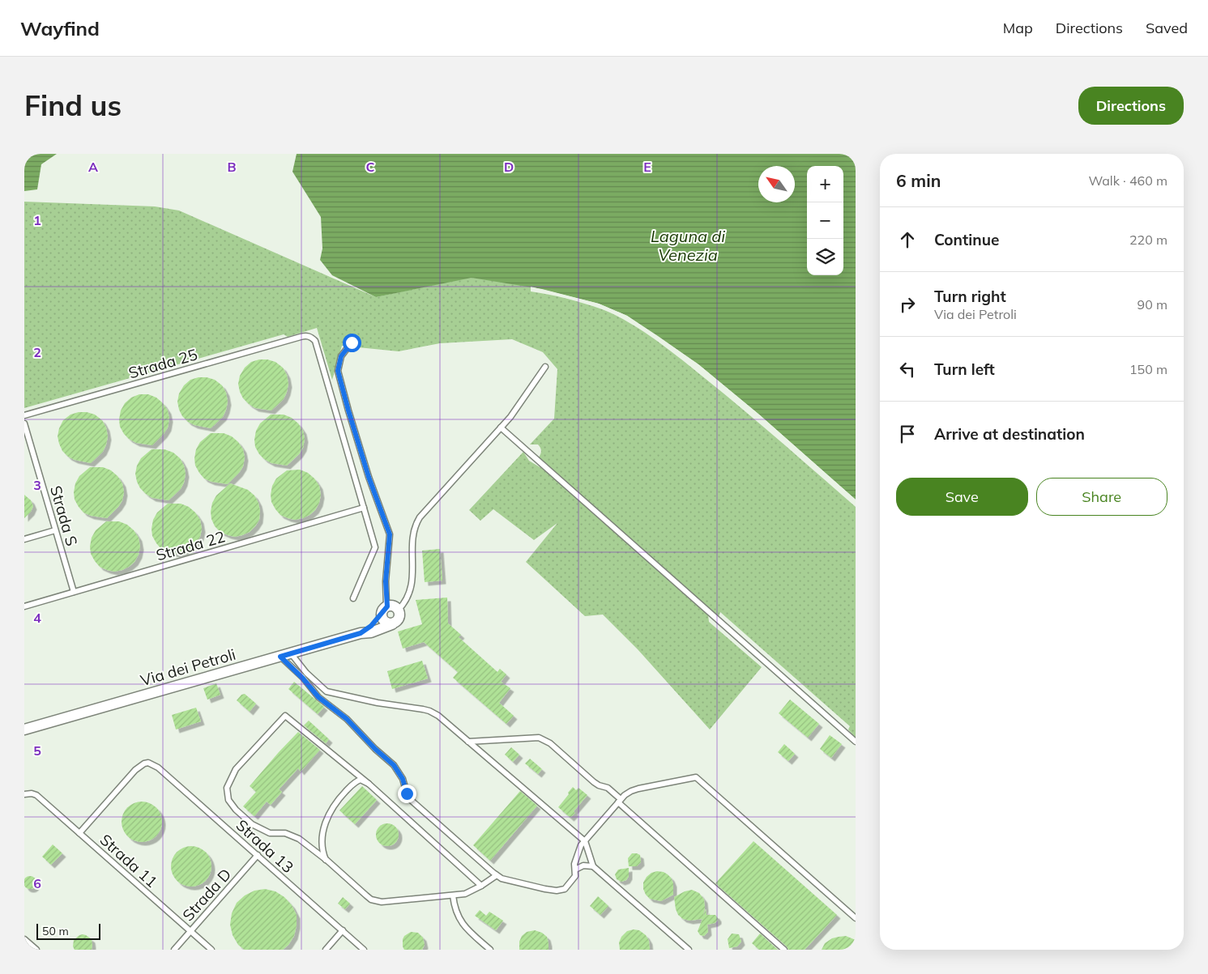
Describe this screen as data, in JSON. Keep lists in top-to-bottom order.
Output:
{
  "streets": {
    "street": ["Via dei Petroli"],
    "lane": [
      "Strada 25",
      "Strada S",
      "Strada 22",
      "Strada 13",
      "Strada 11",
      "Strada D"
    ]
  },
  "crossings": [
    ["Strada 25", "Strada 22"],
    ["Strada S", "Strada 22"],
    ["Strada 13", "Strada 11"],
    ["Strada 13", "Strada D"],
    ["Strada 11", "Strada D"]
  ],
  "water": ["Laguna di Venezia"],
  "scale_bar": "50 m",
  "north": "top left",
  "page": {
    "header": "Wayfind",
    "nav": ["Map", "Directions", "Saved"],
    "buttons": [
      "Directions",
      ["Save", "Share"]
    ],
    "title": "Find us",
    "heading": ["6 min", "Walk · 460 m"],
    "map_buttons": ["+", "−"],
    "list": [
      ["Continue", "220 m"],
      ["Turn right", "Via dei Petroli", "90 m"],
      ["Turn left", "150 m"],
      "Arrive at destination"
    ],
    "scale": "50 m"
  },
  "grid": {
    "columns": [
      "A",
      "B",
      "C",
      "D",
      "E"
    ],
    "rows": [
      "1",
      "2",
      "3",
      "4",
      "5",
      "6"
    ]
  }
}
